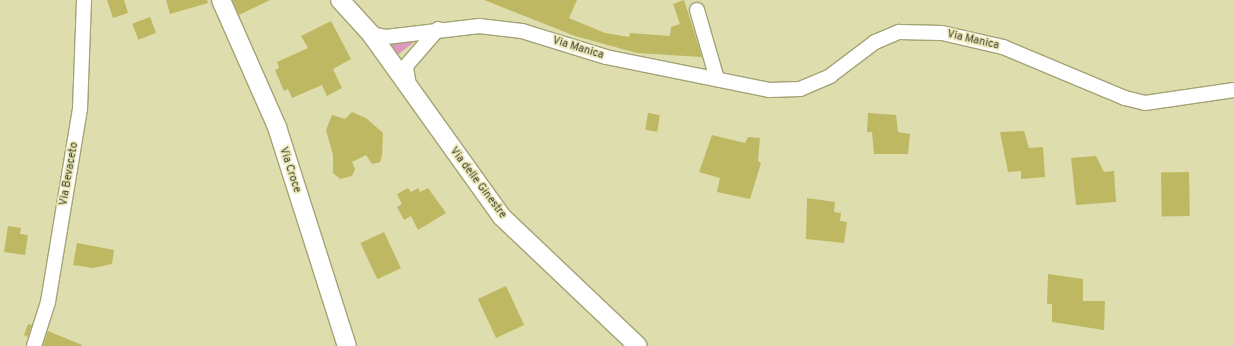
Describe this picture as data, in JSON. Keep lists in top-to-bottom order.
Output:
{
  "streets": {
    "street": [
      "Via Manica",
      "Via Croce",
      "Via Bevaceto",
      "Via delle Ginestre"
    ]
  },
  "crossings": [
    ["Via Manica", "Via delle Ginestre"]
  ]
}
